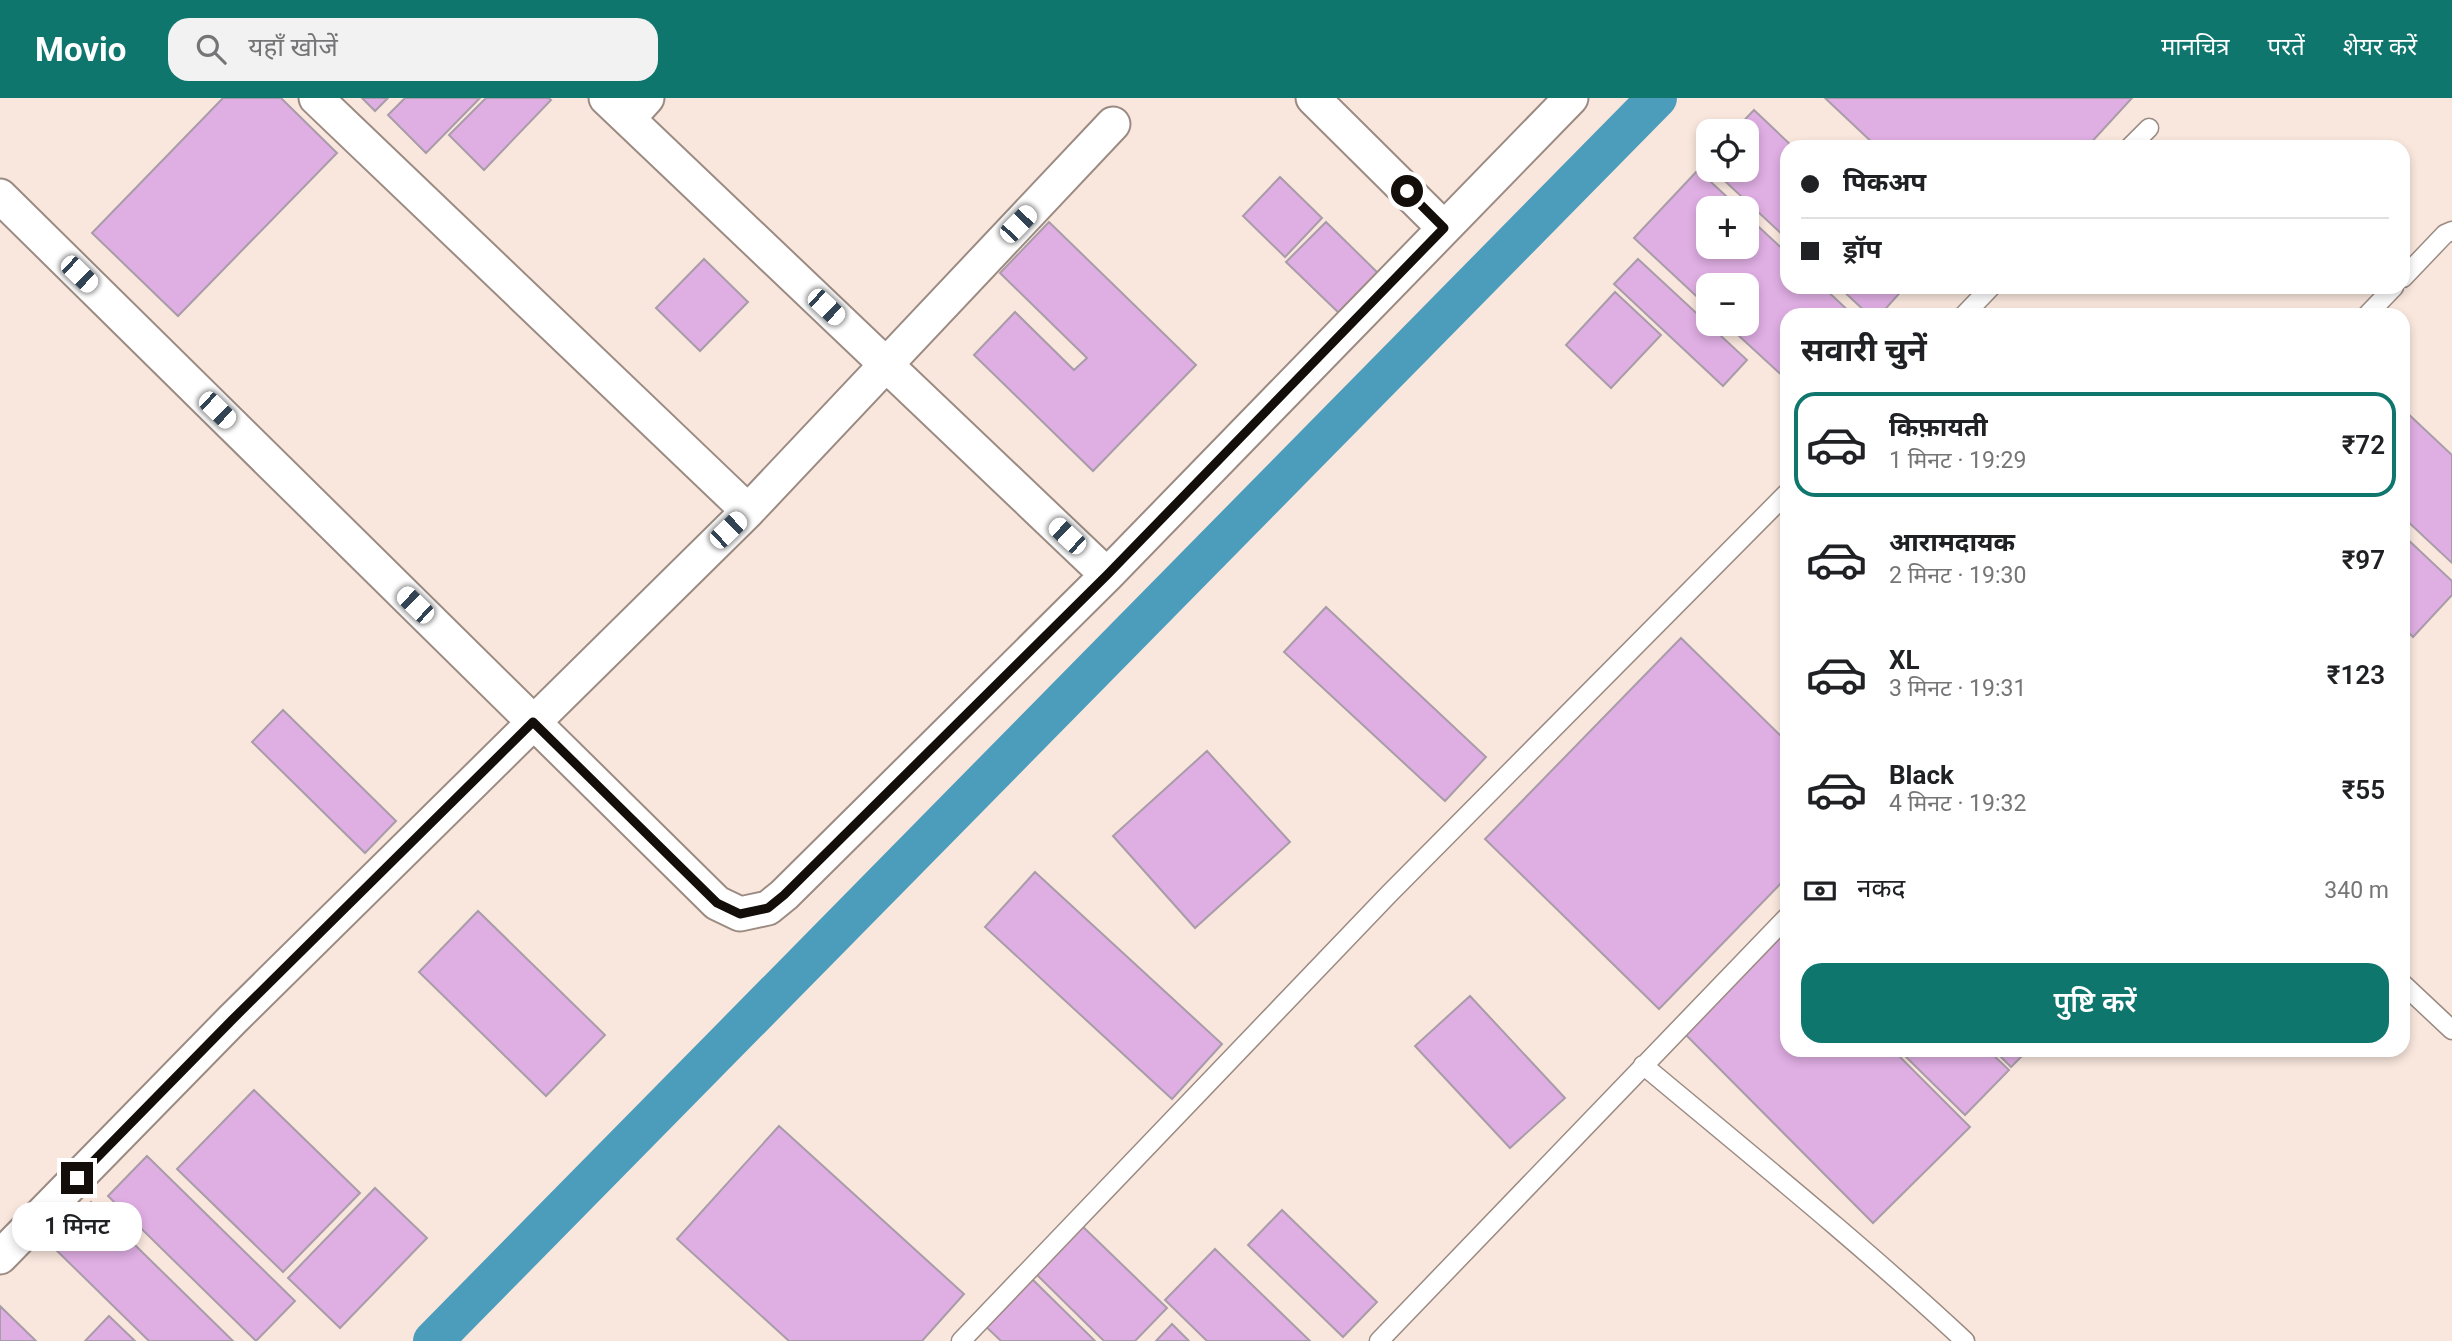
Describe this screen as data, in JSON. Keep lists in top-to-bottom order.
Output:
{
  "page": {
    "header": "Movio",
    "search": "यहाँ खोजें",
    "nav": ["मानचित्र", "परतें", "शेयर करें"],
    "map_buttons": ["+", "−"],
    "banner": ["पिकअप", "ड्रॉप"],
    "heading": "सवारी चुनें",
    "list": [
      {
        "name": "किफ़ायती",
        "note": "1 मिनट · 19:29",
        "value": "₹72"
      },
      {
        "name": "आरामदायक",
        "note": "2 मिनट · 19:30",
        "value": "₹97"
      },
      {
        "name": "XL",
        "note": "3 मिनट · 19:31",
        "value": "₹123"
      },
      {
        "name": "Black",
        "note": "4 मिनट · 19:32",
        "value": "₹55"
      }
    ],
    "pay": ["नकद", "340 m"],
    "buttons": "पुष्टि करें",
    "bubble": "1 मिनट"
  }
}
